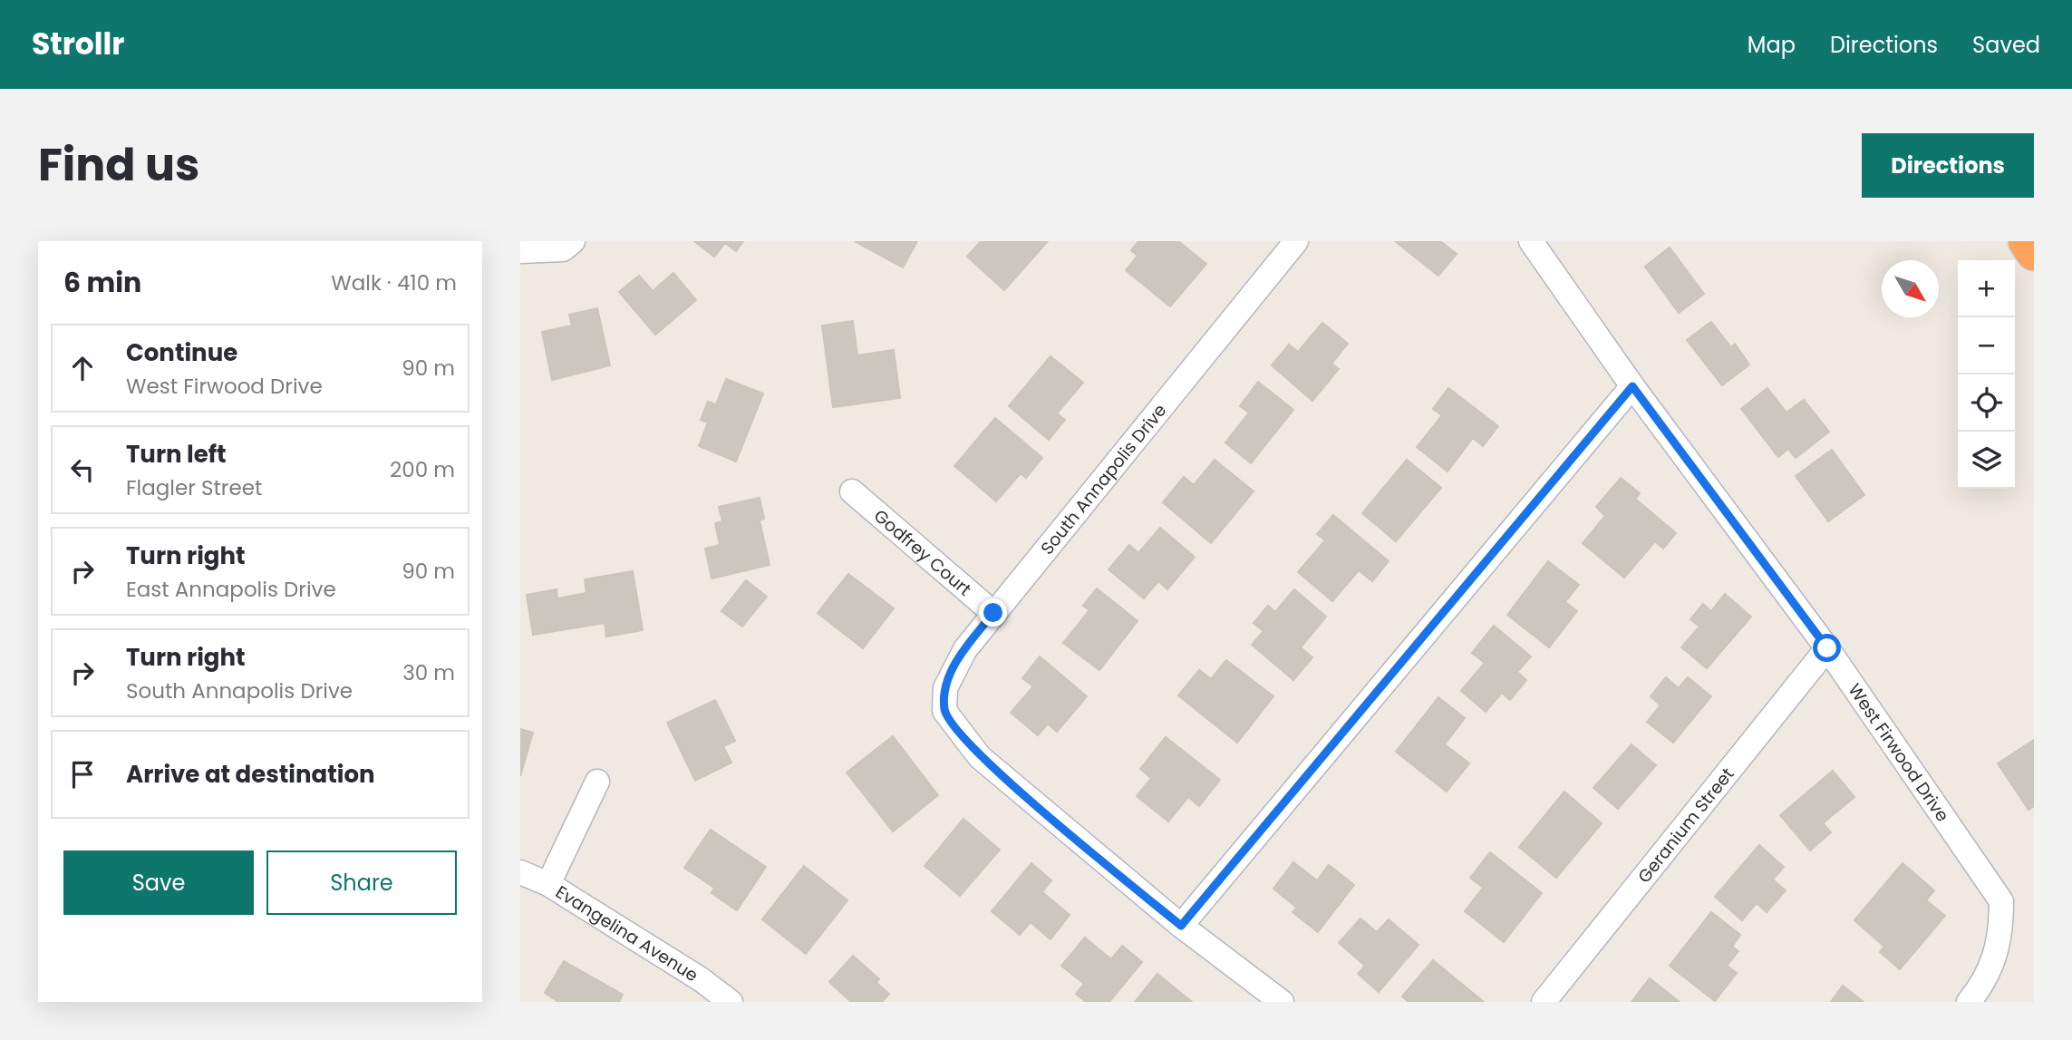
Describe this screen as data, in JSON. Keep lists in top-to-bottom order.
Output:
{
  "streets": {
    "street": [
      "South Annapolis Drive",
      "Godfrey Court",
      "West Firwood Drive",
      "Geranium Street",
      "Evangelina Avenue"
    ]
  },
  "crossings": [
    ["South Annapolis Drive", "Godfrey Court"],
    ["West Firwood Drive", "Geranium Street"]
  ],
  "north": "bottom right",
  "page": {
    "header": "Strollr",
    "nav": ["Map", "Directions", "Saved"],
    "title": "Find us",
    "buttons": [
      "Directions",
      ["Save", "Share"]
    ],
    "heading": ["6 min", "Walk · 410 m"],
    "map_buttons": ["+", "−"],
    "list": [
      ["Continue", "West Firwood Drive", "90 m"],
      ["Turn left", "Flagler Street", "200 m"],
      ["Turn right", "East Annapolis Drive", "90 m"],
      ["Turn right", "South Annapolis Drive", "30 m"],
      "Arrive at destination"
    ]
  }
}
